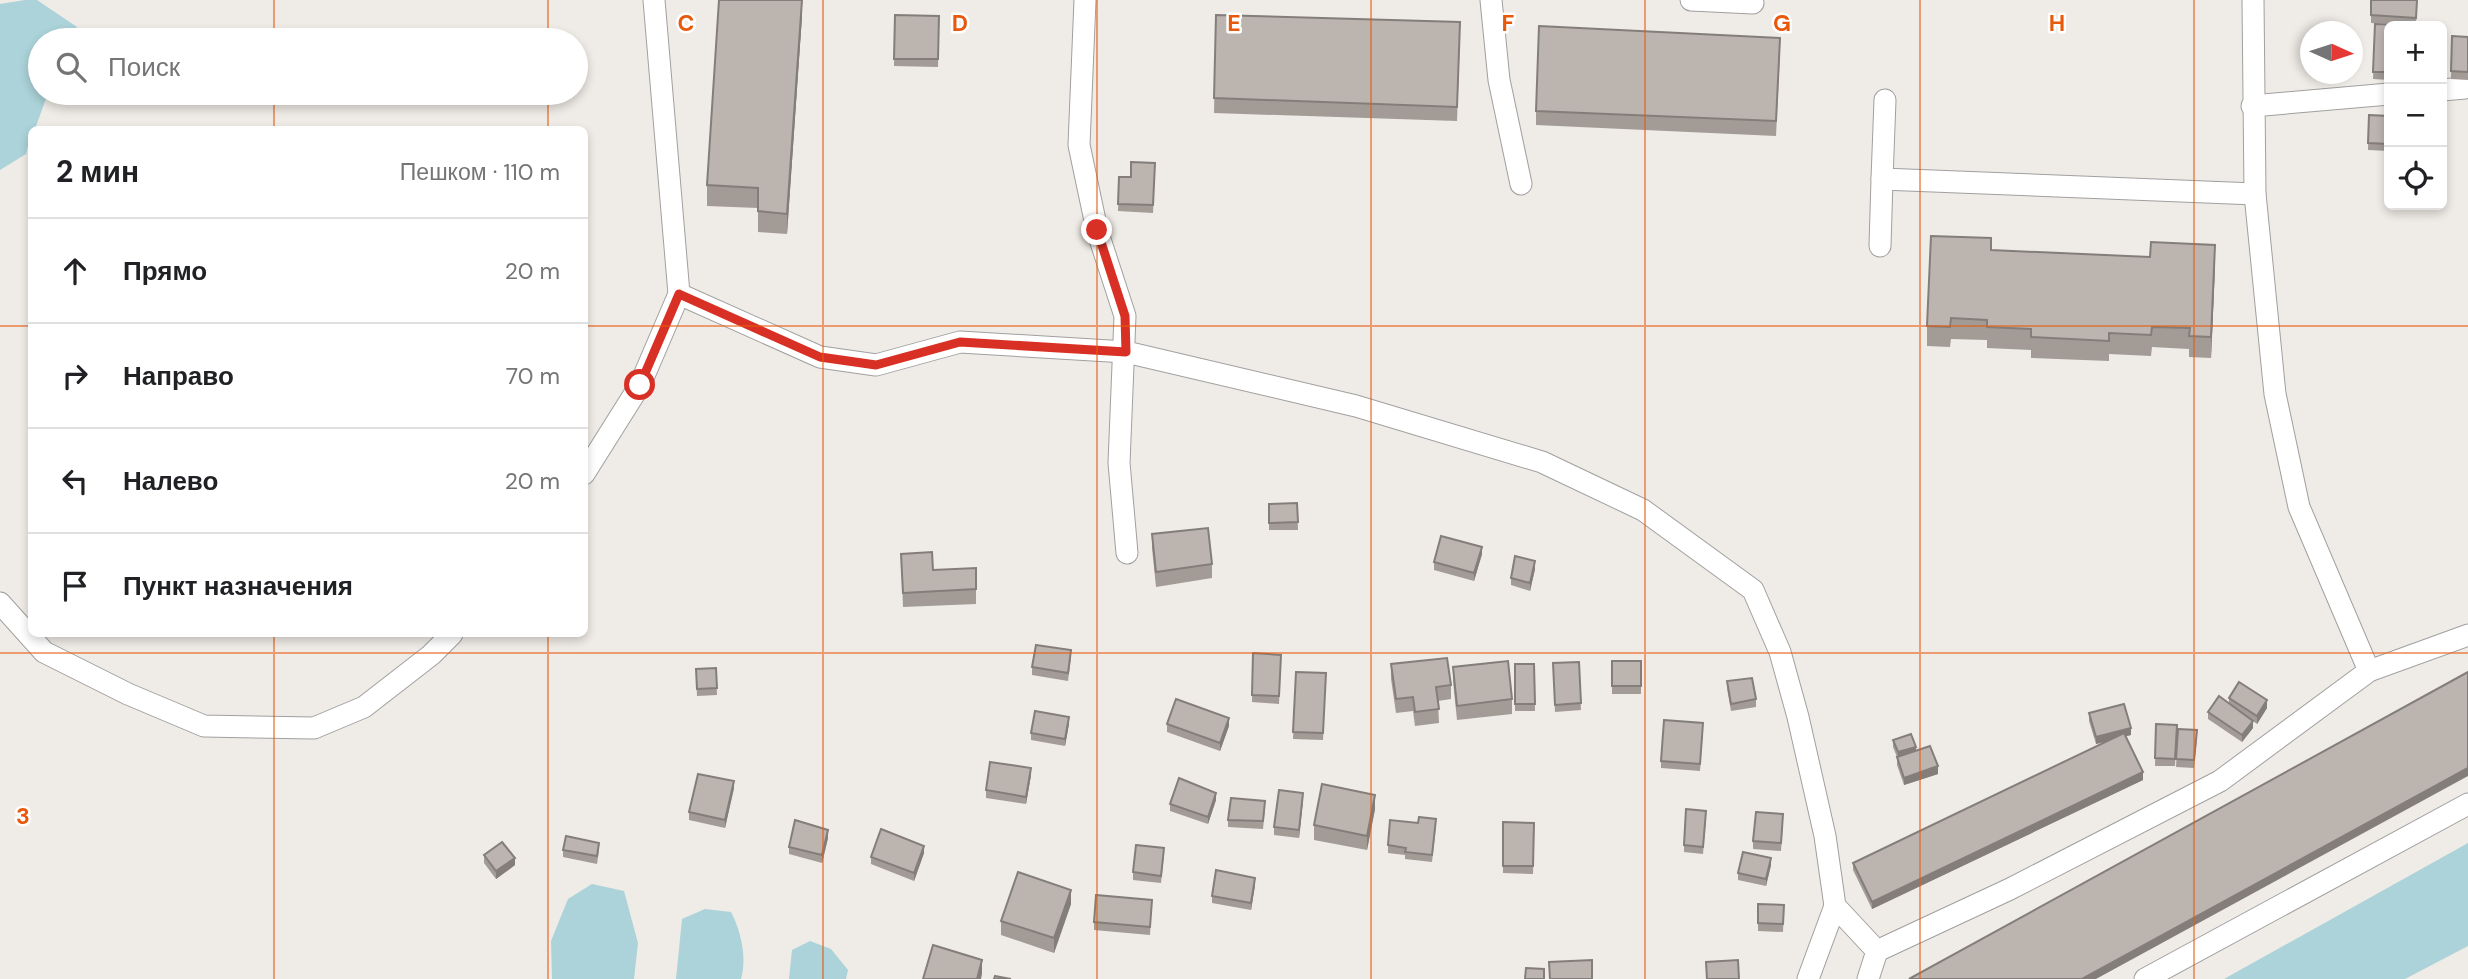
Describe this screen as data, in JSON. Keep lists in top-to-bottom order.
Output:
{
  "north": "right",
  "page": {
    "map_buttons": ["+", "−"],
    "search": "Поиск",
    "heading": ["2 мин", "Пешком · 110 m"],
    "list": [
      ["Прямо", "20 m"],
      ["Направо", "70 m"],
      ["Налево", "20 m"],
      "Пункт назначения"
    ]
  },
  "grid": {
    "columns": [
      "C",
      "D",
      "E",
      "F",
      "G",
      "H"
    ],
    "rows": ["3"]
  }
}
